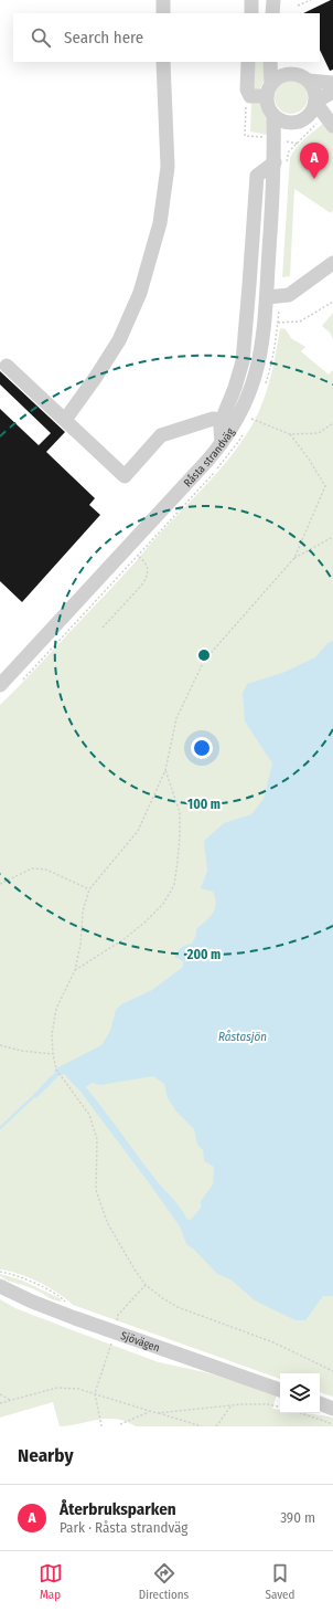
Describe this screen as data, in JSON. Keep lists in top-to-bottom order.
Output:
{
  "streets": {
    "street": ["Råsta strandväg", "Sjövägen"]
  },
  "water": ["Råstasjön"],
  "page": {
    "search": "Search here",
    "pins": "A",
    "heading": "Nearby",
    "list": [
      {
        "mark": "A",
        "name": "Återbruksparken",
        "note": "Park · Råsta strandväg",
        "value": "390 m"
      }
    ],
    "nav": ["Map", "Directions", "Saved"]
  },
  "rings": ["100 m", "200 m"]
}
